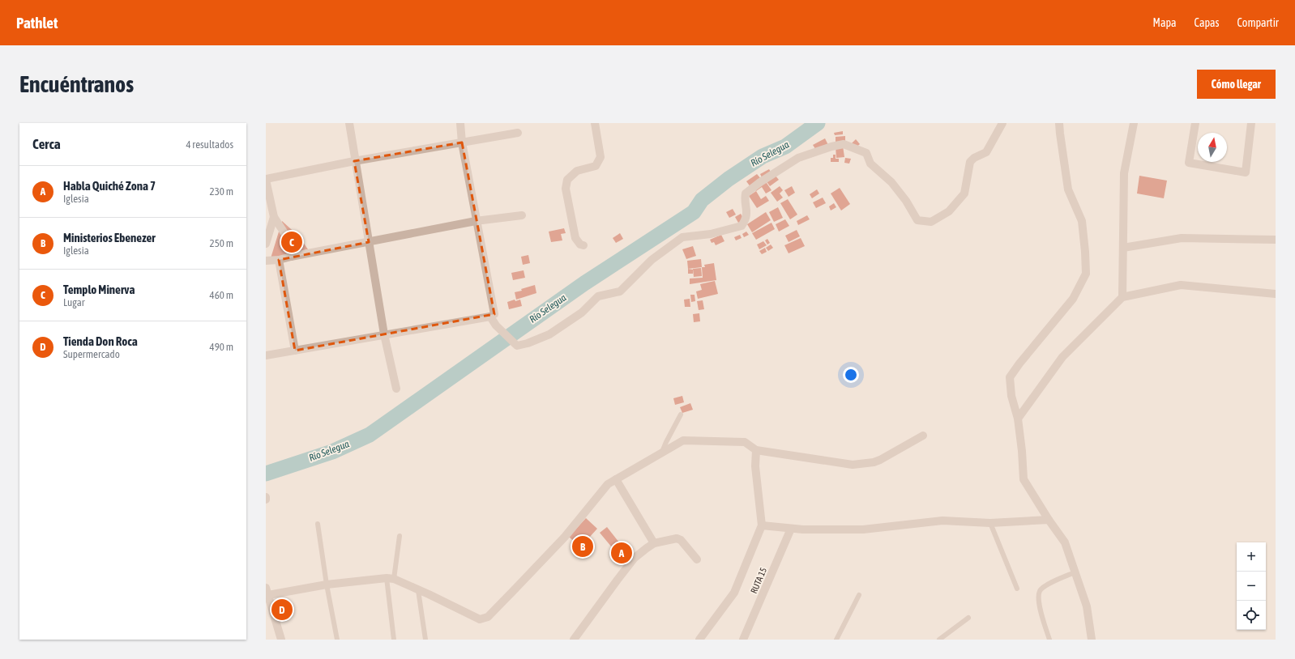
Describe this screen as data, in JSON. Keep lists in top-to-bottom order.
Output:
{
  "streets": {
    "street": ["RUTA 15"]
  },
  "water": ["Río Selegua"],
  "north": "top",
  "page": {
    "header": "Pathlet",
    "nav": ["Mapa", "Capas", "Compartir"],
    "buttons": "Cómo llegar",
    "title": "Encuéntranos",
    "heading": ["Cerca", "4 resultados"],
    "list": [
      {
        "mark": "A",
        "name": "Habla Quiché Zona 7",
        "note": "Iglesia",
        "value": "230 m"
      },
      {
        "mark": "B",
        "name": "Ministerios Ebenezer",
        "note": "Iglesia",
        "value": "250 m"
      },
      {
        "mark": "C",
        "name": "Templo Minerva",
        "note": "Lugar",
        "value": "460 m"
      },
      {
        "mark": "D",
        "name": "Tienda Don Roca",
        "note": "Supermercado",
        "value": "490 m"
      }
    ],
    "pins": [
      "C",
      "B",
      "A",
      "D"
    ],
    "map_buttons": ["+", "−"]
  }
}
